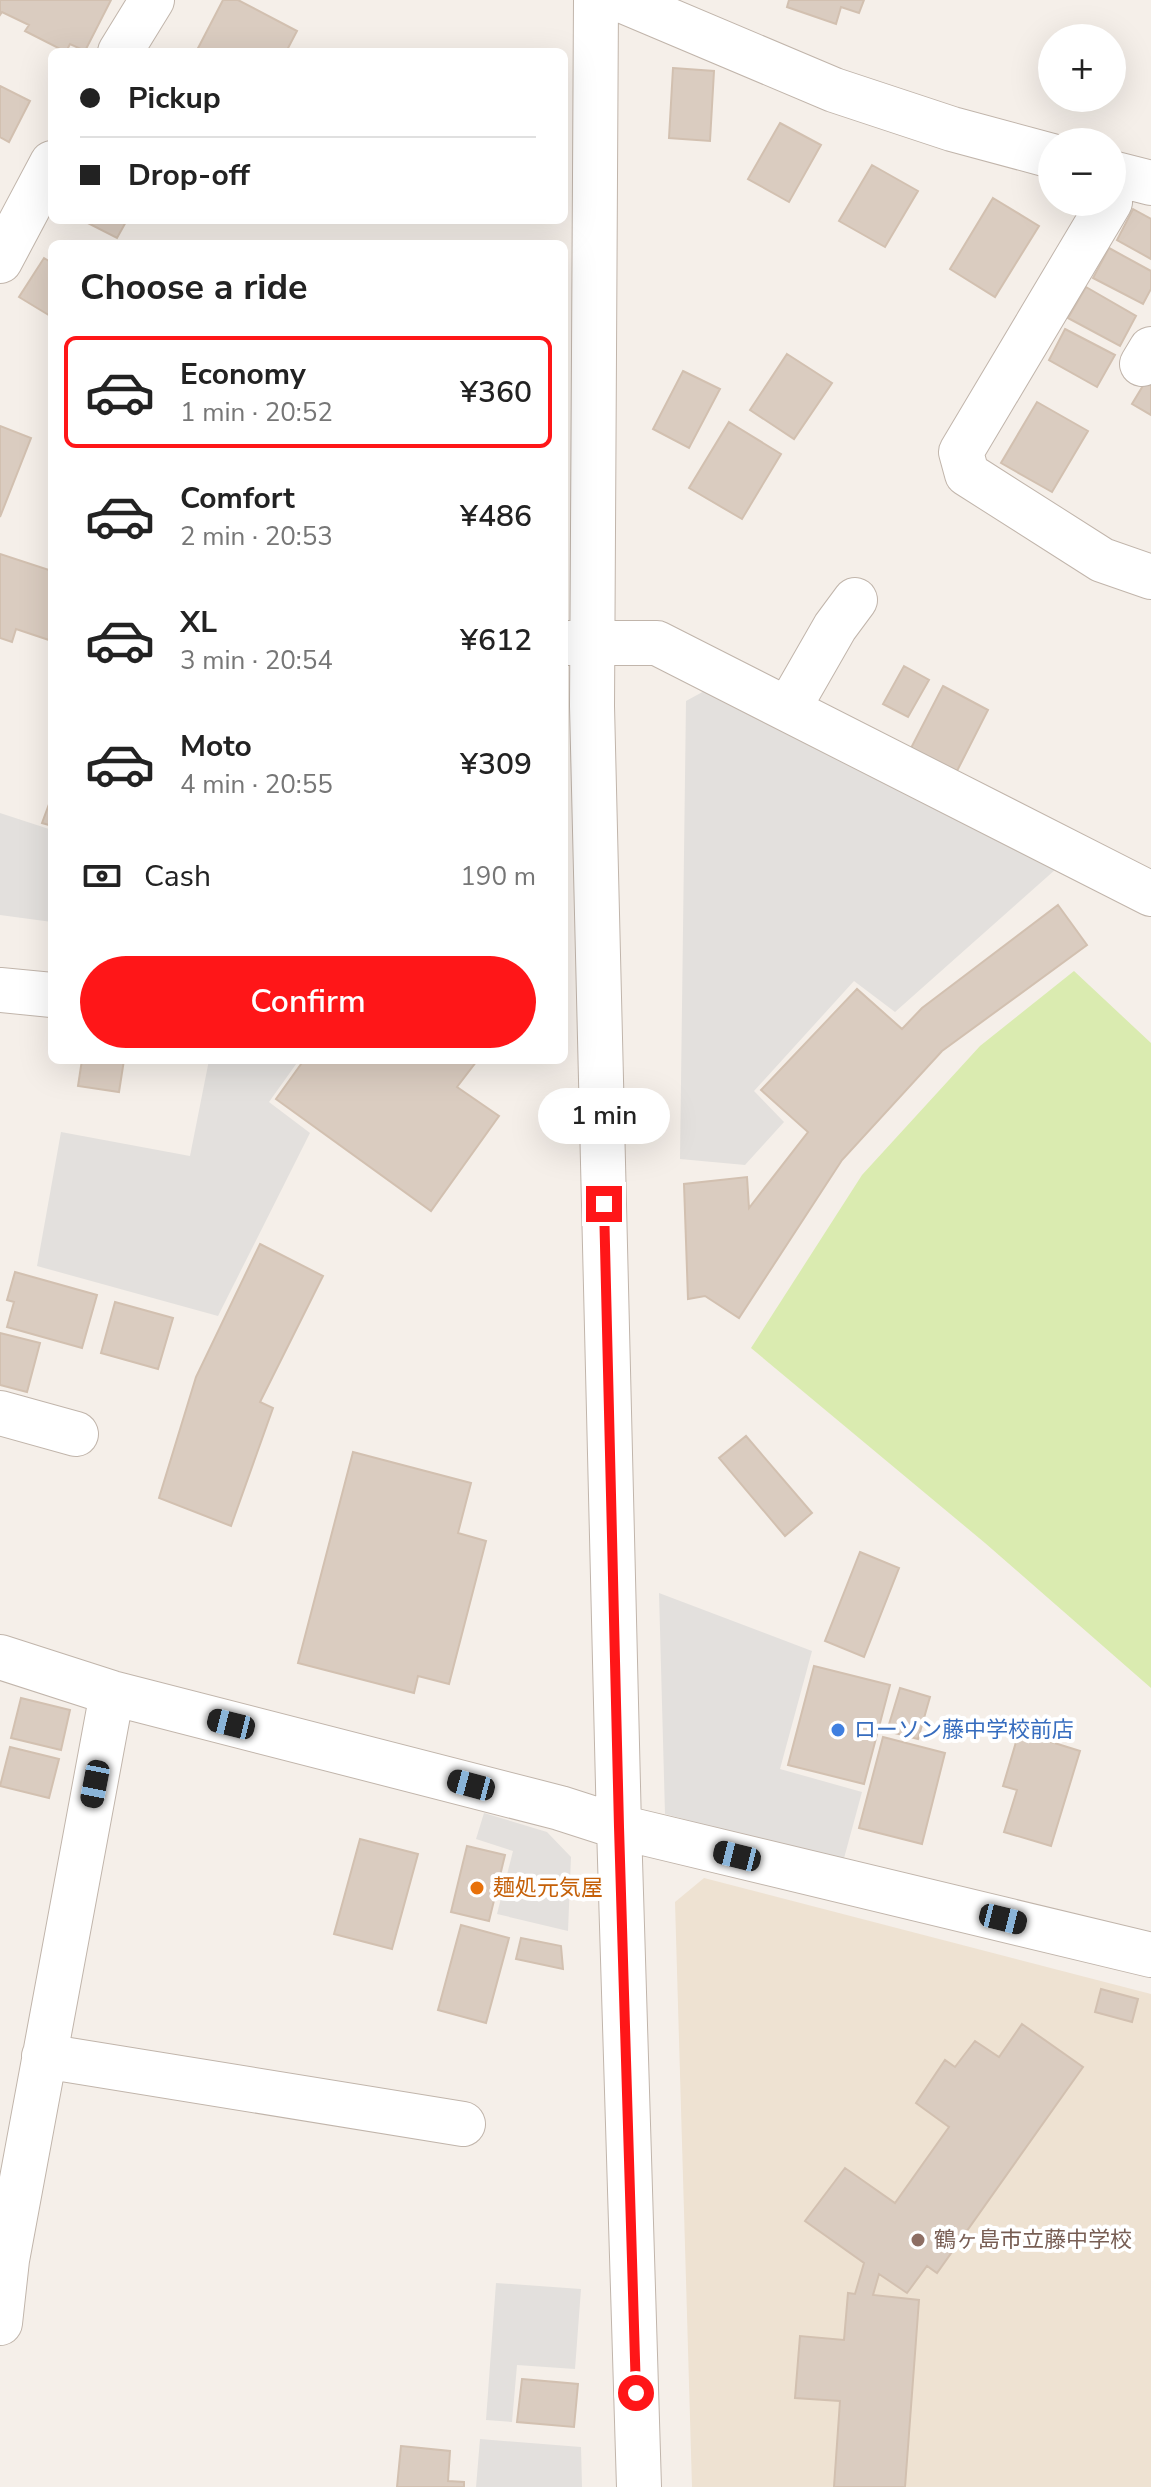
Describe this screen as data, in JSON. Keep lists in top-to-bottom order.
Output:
{
  "places": ["ローソン藤中学校前店", "麺処元気屋", "鶴ヶ島市立藤中学校"],
  "page": {
    "map_buttons": ["+", "−"],
    "banner": ["Pickup", "Drop-off"],
    "heading": "Choose a ride",
    "list": [
      {
        "name": "Economy",
        "note": "1 min · 20:52",
        "value": "¥360"
      },
      {
        "name": "Comfort",
        "note": "2 min · 20:53",
        "value": "¥486"
      },
      {
        "name": "XL",
        "note": "3 min · 20:54",
        "value": "¥612"
      },
      {
        "name": "Moto",
        "note": "4 min · 20:55",
        "value": "¥309"
      }
    ],
    "pay": ["Cash", "190 m"],
    "buttons": "Confirm",
    "bubble": "1 min"
  }
}
